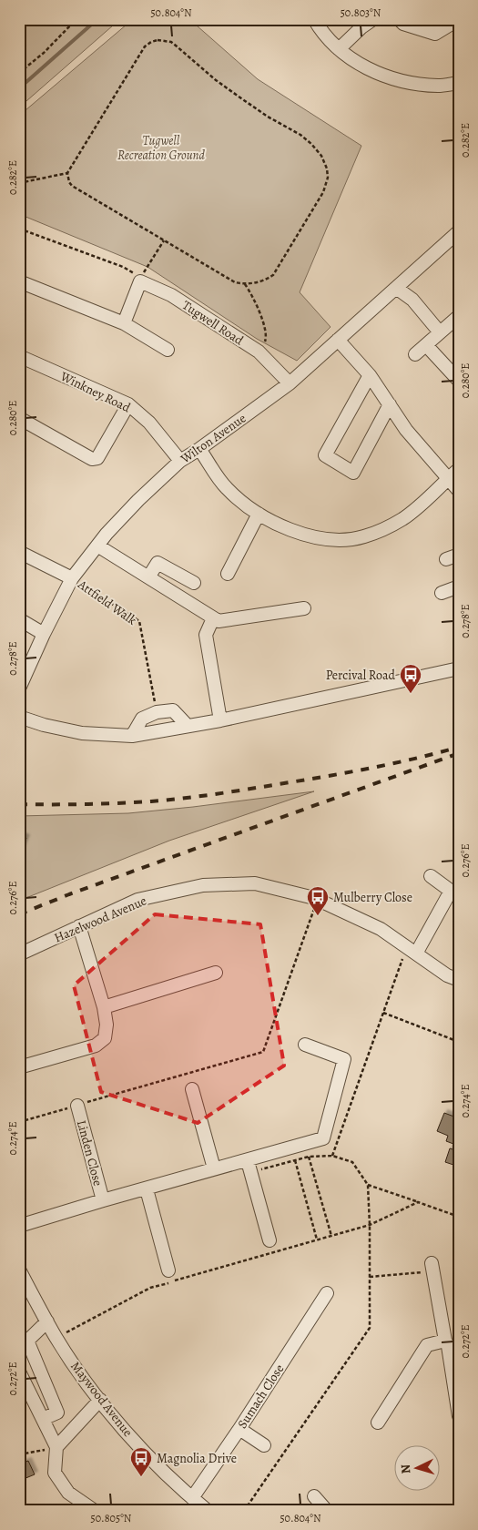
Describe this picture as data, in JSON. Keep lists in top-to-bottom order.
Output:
{
  "streets": {
    "street": [
      "Tugwell Road",
      "Winkney Road",
      "Wilton Avenue",
      "Attfield Walk",
      "Hazelwood Avenue",
      "Linden Close",
      "Sumach Close",
      "Maywood Avenue"
    ]
  },
  "crossings": [
    ["Tugwell Road", "Wilton Avenue"],
    ["Winkney Road", "Wilton Avenue"],
    ["Wilton Avenue", "Attfield Walk"],
    ["Sumach Close", "Maywood Avenue"]
  ],
  "parks": ["Tugwell Recreation Ground"],
  "places": {
    "bus stop": ["Percival Road", "Mulberry Close", "Magnolia Drive"]
  },
  "north": "left",
  "coordinates": [
    "50.804°N",
    "50.803°N",
    "0.282°E",
    "0.280°E",
    "0.278°E",
    "0.276°E",
    "0.274°E",
    "0.272°E",
    "50.805°N"
  ]
}
